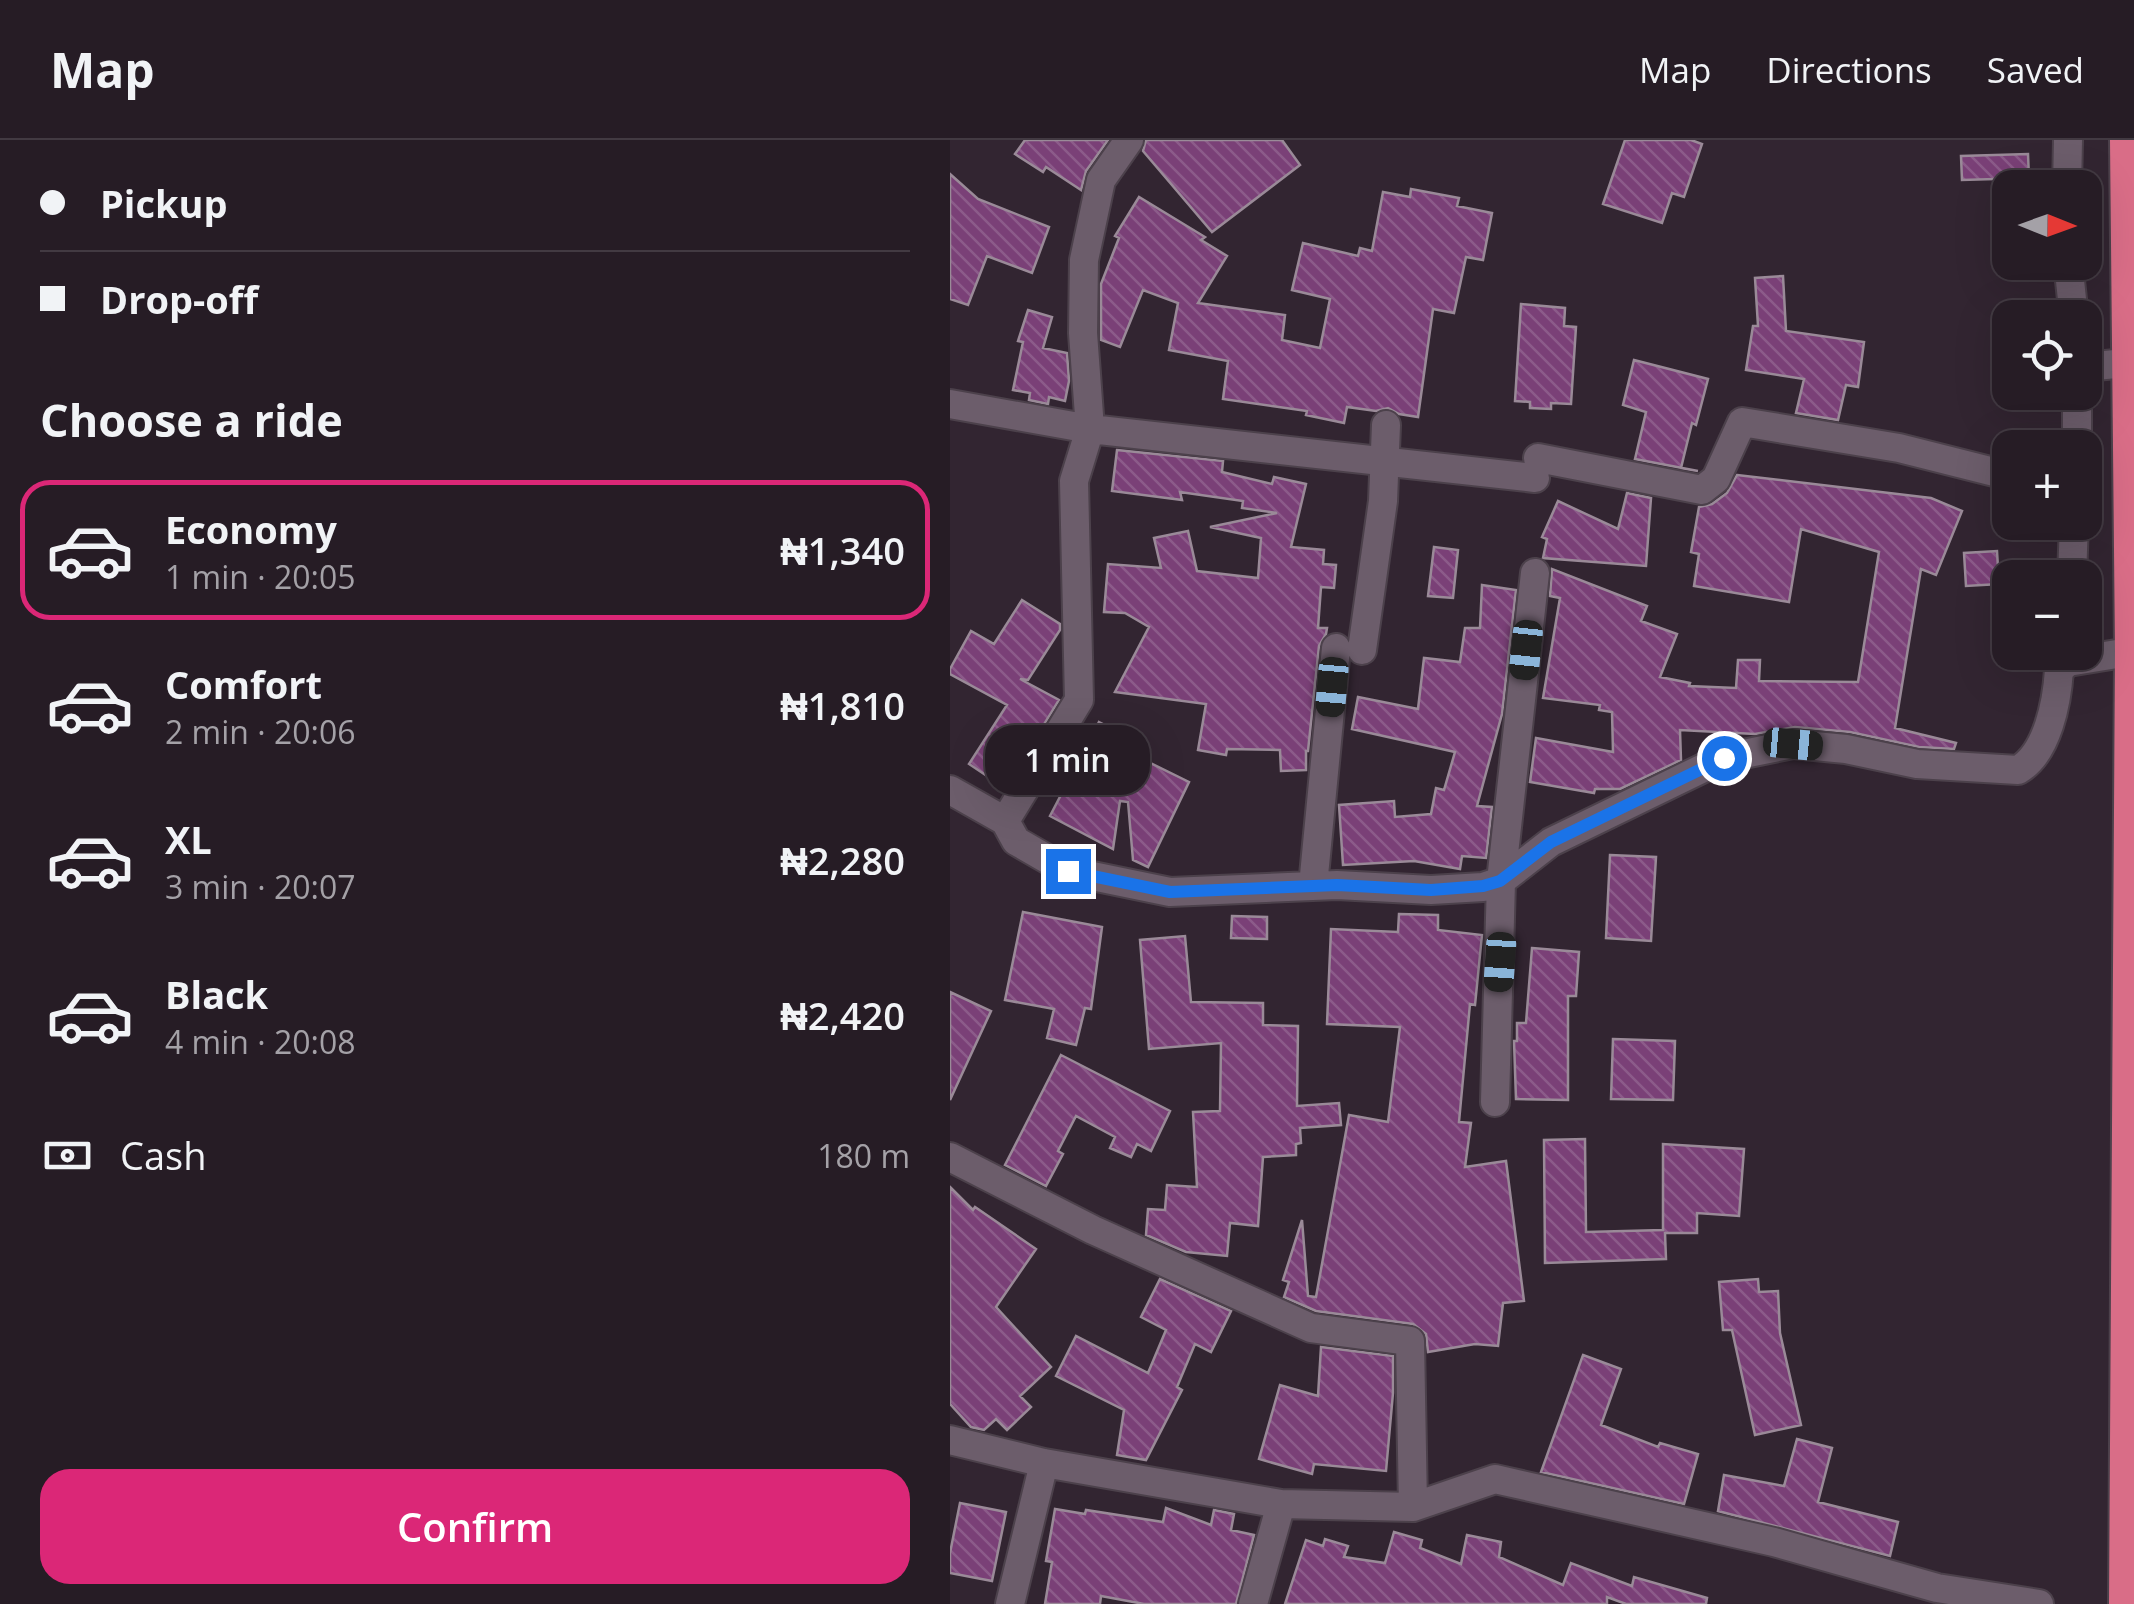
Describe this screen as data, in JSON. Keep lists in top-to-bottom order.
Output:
{
  "north": "right",
  "page": {
    "header": "Map",
    "nav": ["Map", "Directions", "Saved"],
    "banner": ["Pickup", "Drop-off"],
    "map_buttons": ["+", "−"],
    "heading": "Choose a ride",
    "list": [
      {
        "name": "Economy",
        "note": "1 min · 20:05",
        "value": "₦1,340"
      },
      {
        "name": "Comfort",
        "note": "2 min · 20:06",
        "value": "₦1,810"
      },
      {
        "name": "XL",
        "note": "3 min · 20:07",
        "value": "₦2,280"
      },
      {
        "name": "Black",
        "note": "4 min · 20:08",
        "value": "₦2,420"
      }
    ],
    "bubble": "1 min",
    "pay": ["Cash", "180 m"],
    "buttons": "Confirm"
  }
}
